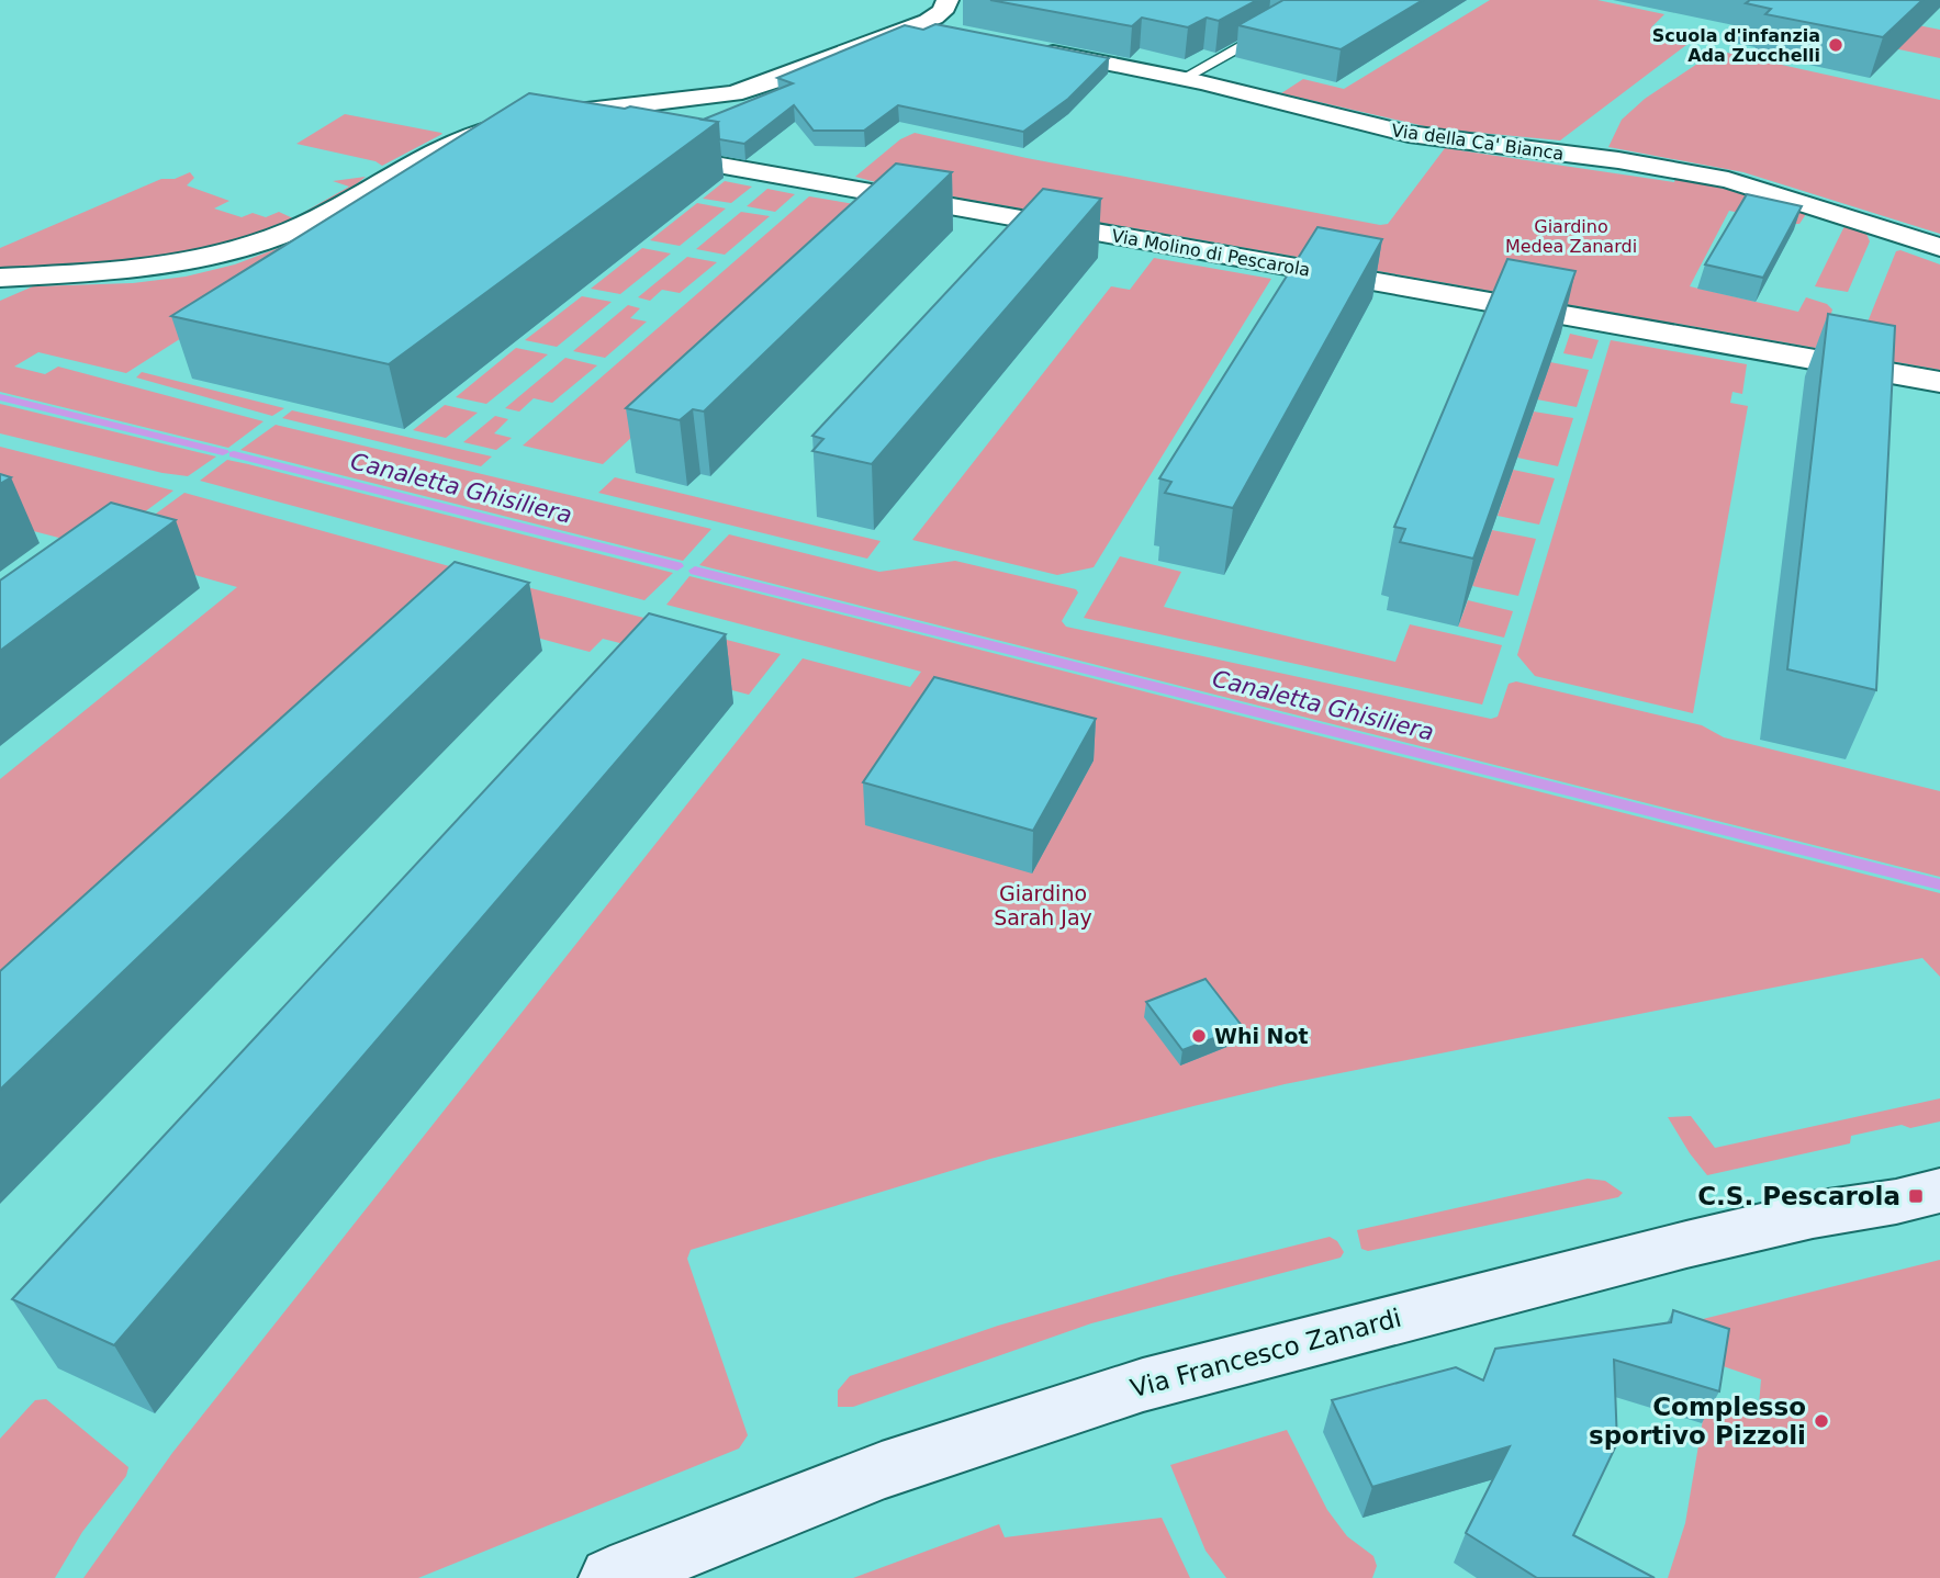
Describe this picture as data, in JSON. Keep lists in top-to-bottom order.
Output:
{
  "streets": {
    "main road": ["Via Francesco Zanardi"],
    "street": ["Via della Ca' Bianca", "Via Molino di Pescarola"]
  },
  "water": ["Canaletta Ghisiliera"],
  "parks": ["Giardino Medea Zanardi", "Giardino Sarah Jay"],
  "places": {
    "other": ["Scuola d'infanzia Ada Zucchelli", "Whi Not", "Complesso sportivo Pizzoli"],
    "transit": ["C.S. Pescarola"]
  }
}
